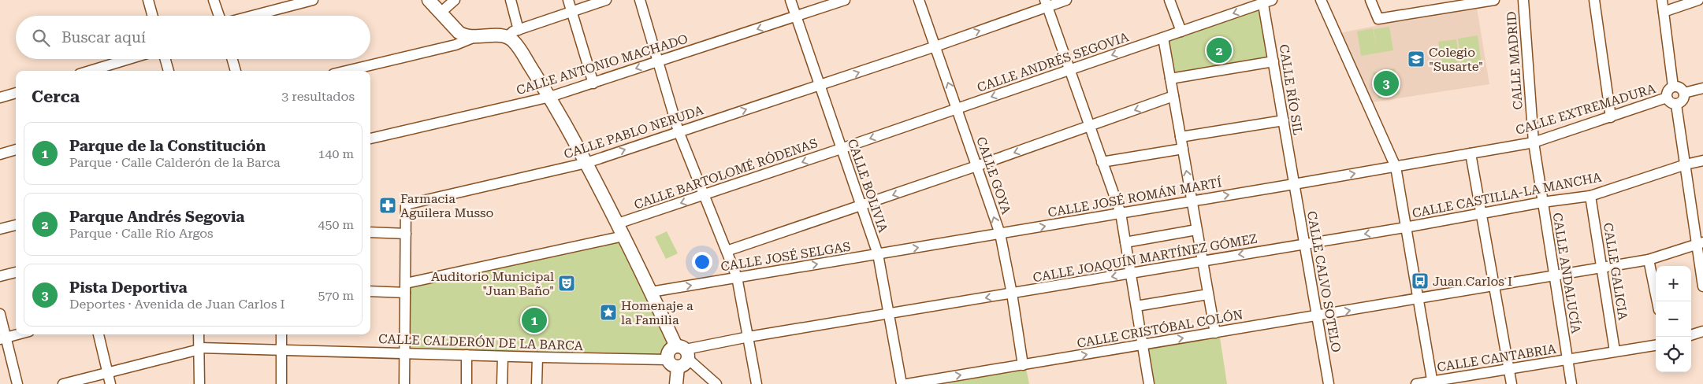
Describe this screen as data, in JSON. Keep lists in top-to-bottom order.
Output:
{
  "streets": {
    "street": [
      "CALLE MADRID",
      "CALLE ANDRÉS SEGOVIA",
      "CALLE ANTONIO MACHADO",
      "CALLE RÍO SIL",
      "CALLE EXTREMADURA",
      "CALLE PABLO NERUDA",
      "CALLE BARTOLOMÉ RÓDENAS",
      "CALLE GOYA",
      "CALLE BOLIVIA",
      "CALLE CASTILLA-LA MANCHA",
      "CALLE JOSÉ ROMÁN MARTÍ",
      "CALLE JOSÉ SELGAS",
      "CALLE JOAQUÍN MARTÍNEZ GÓMEZ",
      "CALLE GALICIA",
      "CALLE ANDALUCÍA",
      "CALLE CALVO SOTELO",
      "CALLE CRISTÓBAL COLÓN",
      "CALLE CALDERÓN DE LA BARCA",
      "CALLE CANTABRIA"
    ]
  },
  "crossings": [
    ["CALLE MADRID", "CALLE EXTREMADURA"],
    ["CALLE MADRID", "CALLE ANDALUCÍA"],
    ["CALLE ANDRÉS SEGOVIA", "CALLE RÍO SIL"],
    ["CALLE ANDRÉS SEGOVIA", "CALLE BARTOLOMÉ RÓDENAS"],
    ["CALLE ANDRÉS SEGOVIA", "CALLE GOYA"],
    ["CALLE ANDRÉS SEGOVIA", "CALLE BOLIVIA"],
    ["CALLE ANTONIO MACHADO", "CALLE BOLIVIA"],
    ["CALLE RÍO SIL", "CALLE JOSÉ ROMÁN MARTÍ"],
    ["CALLE RÍO SIL", "CALLE CALVO SOTELO"],
    ["CALLE EXTREMADURA", "CALLE JOSÉ ROMÁN MARTÍ"],
    ["CALLE EXTREMADURA", "CALLE ANDALUCÍA"],
    ["CALLE PABLO NERUDA", "CALLE GOYA"],
    ["CALLE PABLO NERUDA", "CALLE BOLIVIA"],
    ["CALLE BARTOLOMÉ RÓDENAS", "CALLE BOLIVIA"],
    ["CALLE GOYA", "CALLE JOSÉ ROMÁN MARTÍ"],
    ["CALLE GOYA", "CALLE JOAQUÍN MARTÍNEZ GÓMEZ"],
    ["CALLE GOYA", "CALLE CRISTÓBAL COLÓN"],
    ["CALLE BOLIVIA", "CALLE JOSÉ ROMÁN MARTÍ"],
    ["CALLE BOLIVIA", "CALLE JOSÉ SELGAS"],
    ["CALLE BOLIVIA", "CALLE JOAQUÍN MARTÍNEZ GÓMEZ"],
    ["CALLE CASTILLA-LA MANCHA", "CALLE JOAQUÍN MARTÍNEZ GÓMEZ"],
    ["CALLE CASTILLA-LA MANCHA", "CALLE GALICIA"],
    ["CALLE CASTILLA-LA MANCHA", "CALLE ANDALUCÍA"],
    ["CALLE JOSÉ ROMÁN MARTÍ", "CALLE JOSÉ SELGAS"],
    ["CALLE JOSÉ ROMÁN MARTÍ", "CALLE CALVO SOTELO"],
    ["CALLE JOAQUÍN MARTÍNEZ GÓMEZ", "CALLE CALVO SOTELO"],
    ["CALLE JOAQUÍN MARTÍNEZ GÓMEZ", "CALLE CALDERÓN DE LA BARCA"],
    ["CALLE GALICIA", "CALLE CRISTÓBAL COLÓN"],
    ["CALLE GALICIA", "CALLE CANTABRIA"],
    ["CALLE ANDALUCÍA", "CALLE CRISTÓBAL COLÓN"],
    ["CALLE ANDALUCÍA", "CALLE CANTABRIA"],
    ["CALLE CALVO SOTELO", "CALLE CRISTÓBAL COLÓN"]
  ],
  "one_way": [
    "CALLE ANTONIO MACHADO",
    "CALLE PABLO NERUDA",
    "CALLE GOYA",
    "CALLE JOAQUÍN MARTÍNEZ GÓMEZ",
    "CALLE CRISTÓBAL COLÓN"
  ],
  "places": {
    "school or university": ["Colegio \"Susarte\""],
    "pharmacy": ["Farmacia Aguilera Musso"],
    "bus stop": ["Juan Carlos I"],
    "theatre": ["Auditorio Municipal \"Juan Baño\""],
    "place": ["Homenaje a la Familia"]
  },
  "page": {
    "search": "Buscar aquí",
    "pins": ["2", "3", "1"],
    "heading": ["Cerca", "3 resultados"],
    "list": [
      {
        "mark": "1",
        "name": "Parque de la Constitución",
        "note": "Parque · Calle Calderón de la Barca",
        "value": "140 m"
      },
      {
        "mark": "2",
        "name": "Parque Andrés Segovia",
        "note": "Parque · Calle Río Argos",
        "value": "450 m"
      },
      {
        "mark": "3",
        "name": "Pista Deportiva",
        "note": "Deportes · Avenida de Juan Carlos I",
        "value": "570 m"
      }
    ],
    "map_buttons": ["+", "−"]
  }
}
